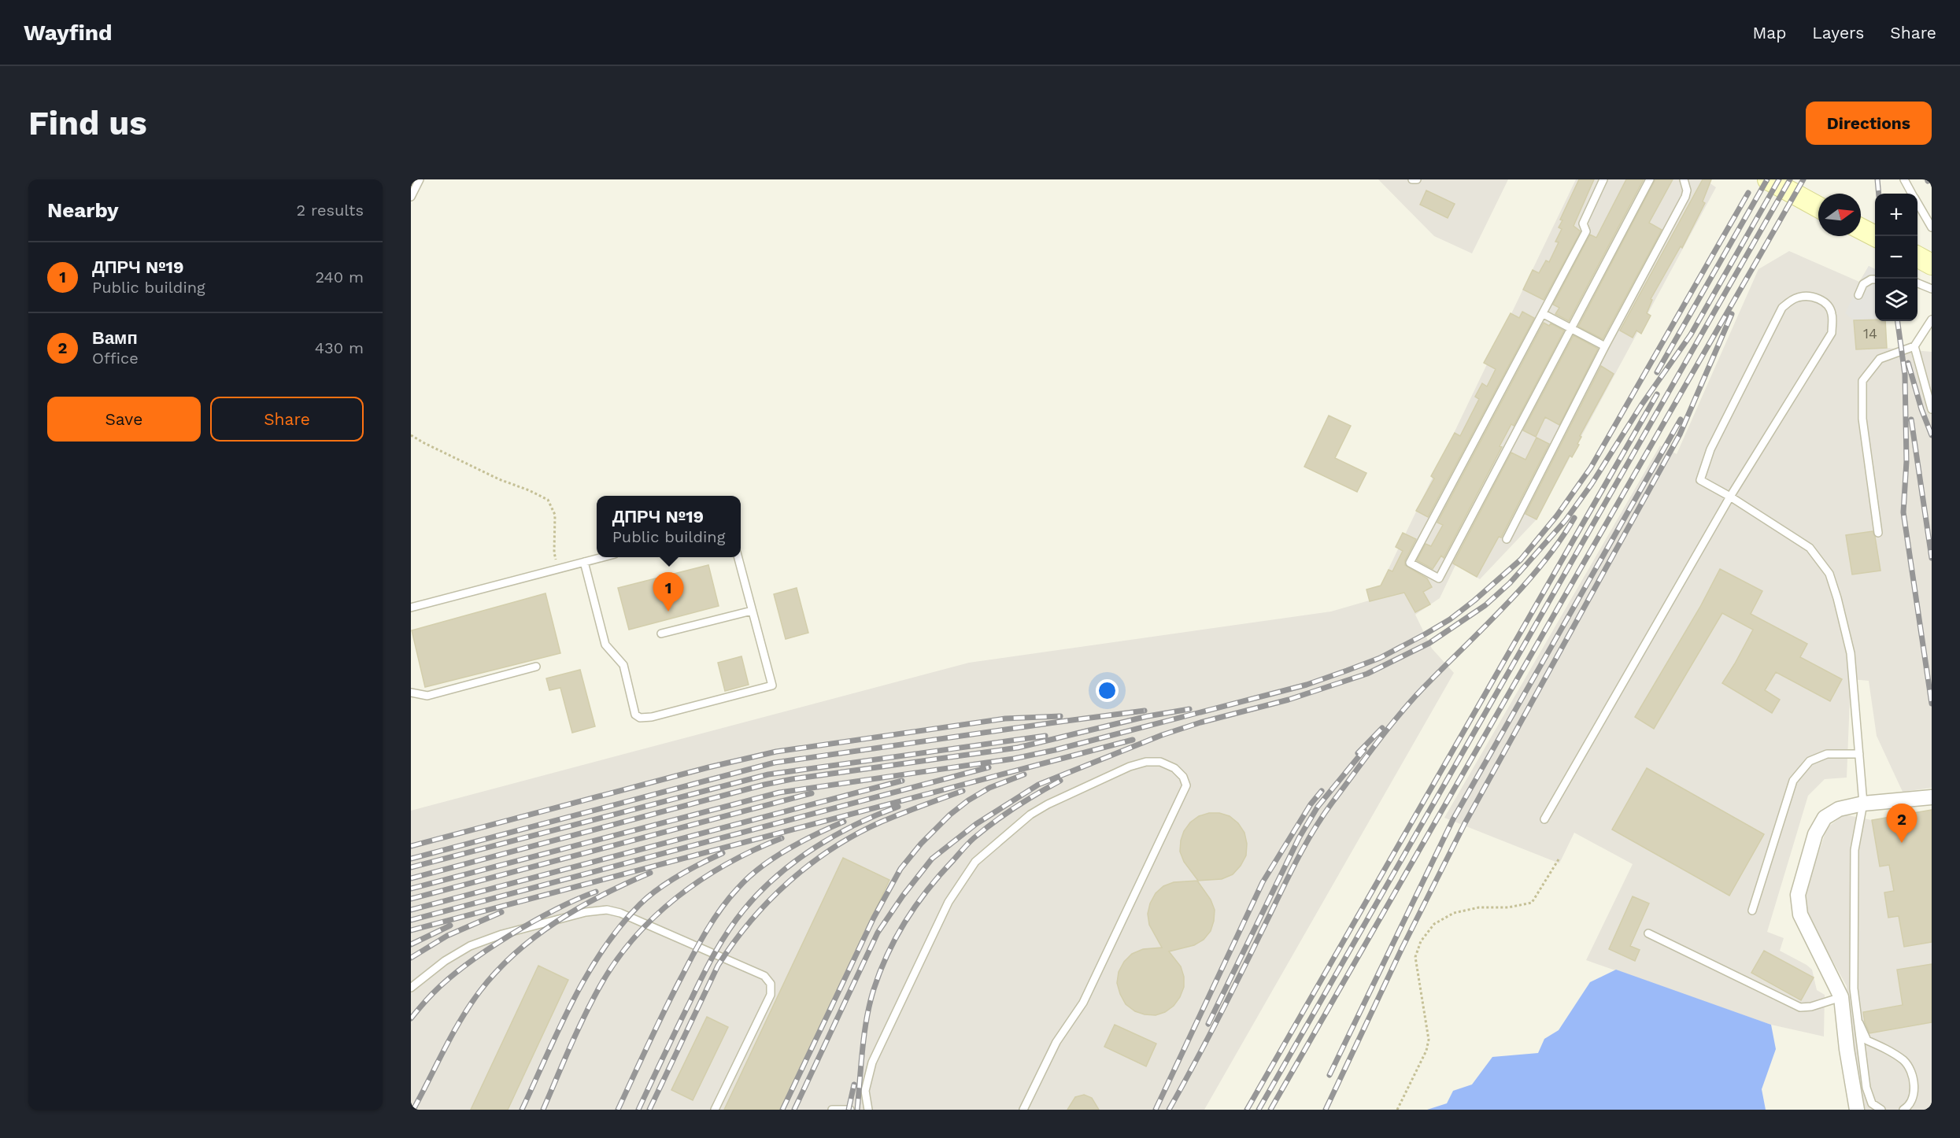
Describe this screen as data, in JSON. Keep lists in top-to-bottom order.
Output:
{
  "house_numbers": ["14"],
  "north": "right",
  "page": {
    "header": "Wayfind",
    "nav": ["Map", "Layers", "Share"],
    "buttons": [
      "Directions",
      ["Save", "Share"]
    ],
    "title": "Find us",
    "heading": ["Nearby", "2 results"],
    "map_buttons": ["+", "−"],
    "list": [
      {
        "mark": "1",
        "name": "ДПРЧ №19",
        "note": "Public building",
        "value": "240 m"
      },
      {
        "mark": "2",
        "name": "Вамп",
        "note": "Office",
        "value": "430 m"
      }
    ],
    "popup": ["ДПРЧ №19", "Public building"],
    "pins": ["1", "2"]
  }
}
